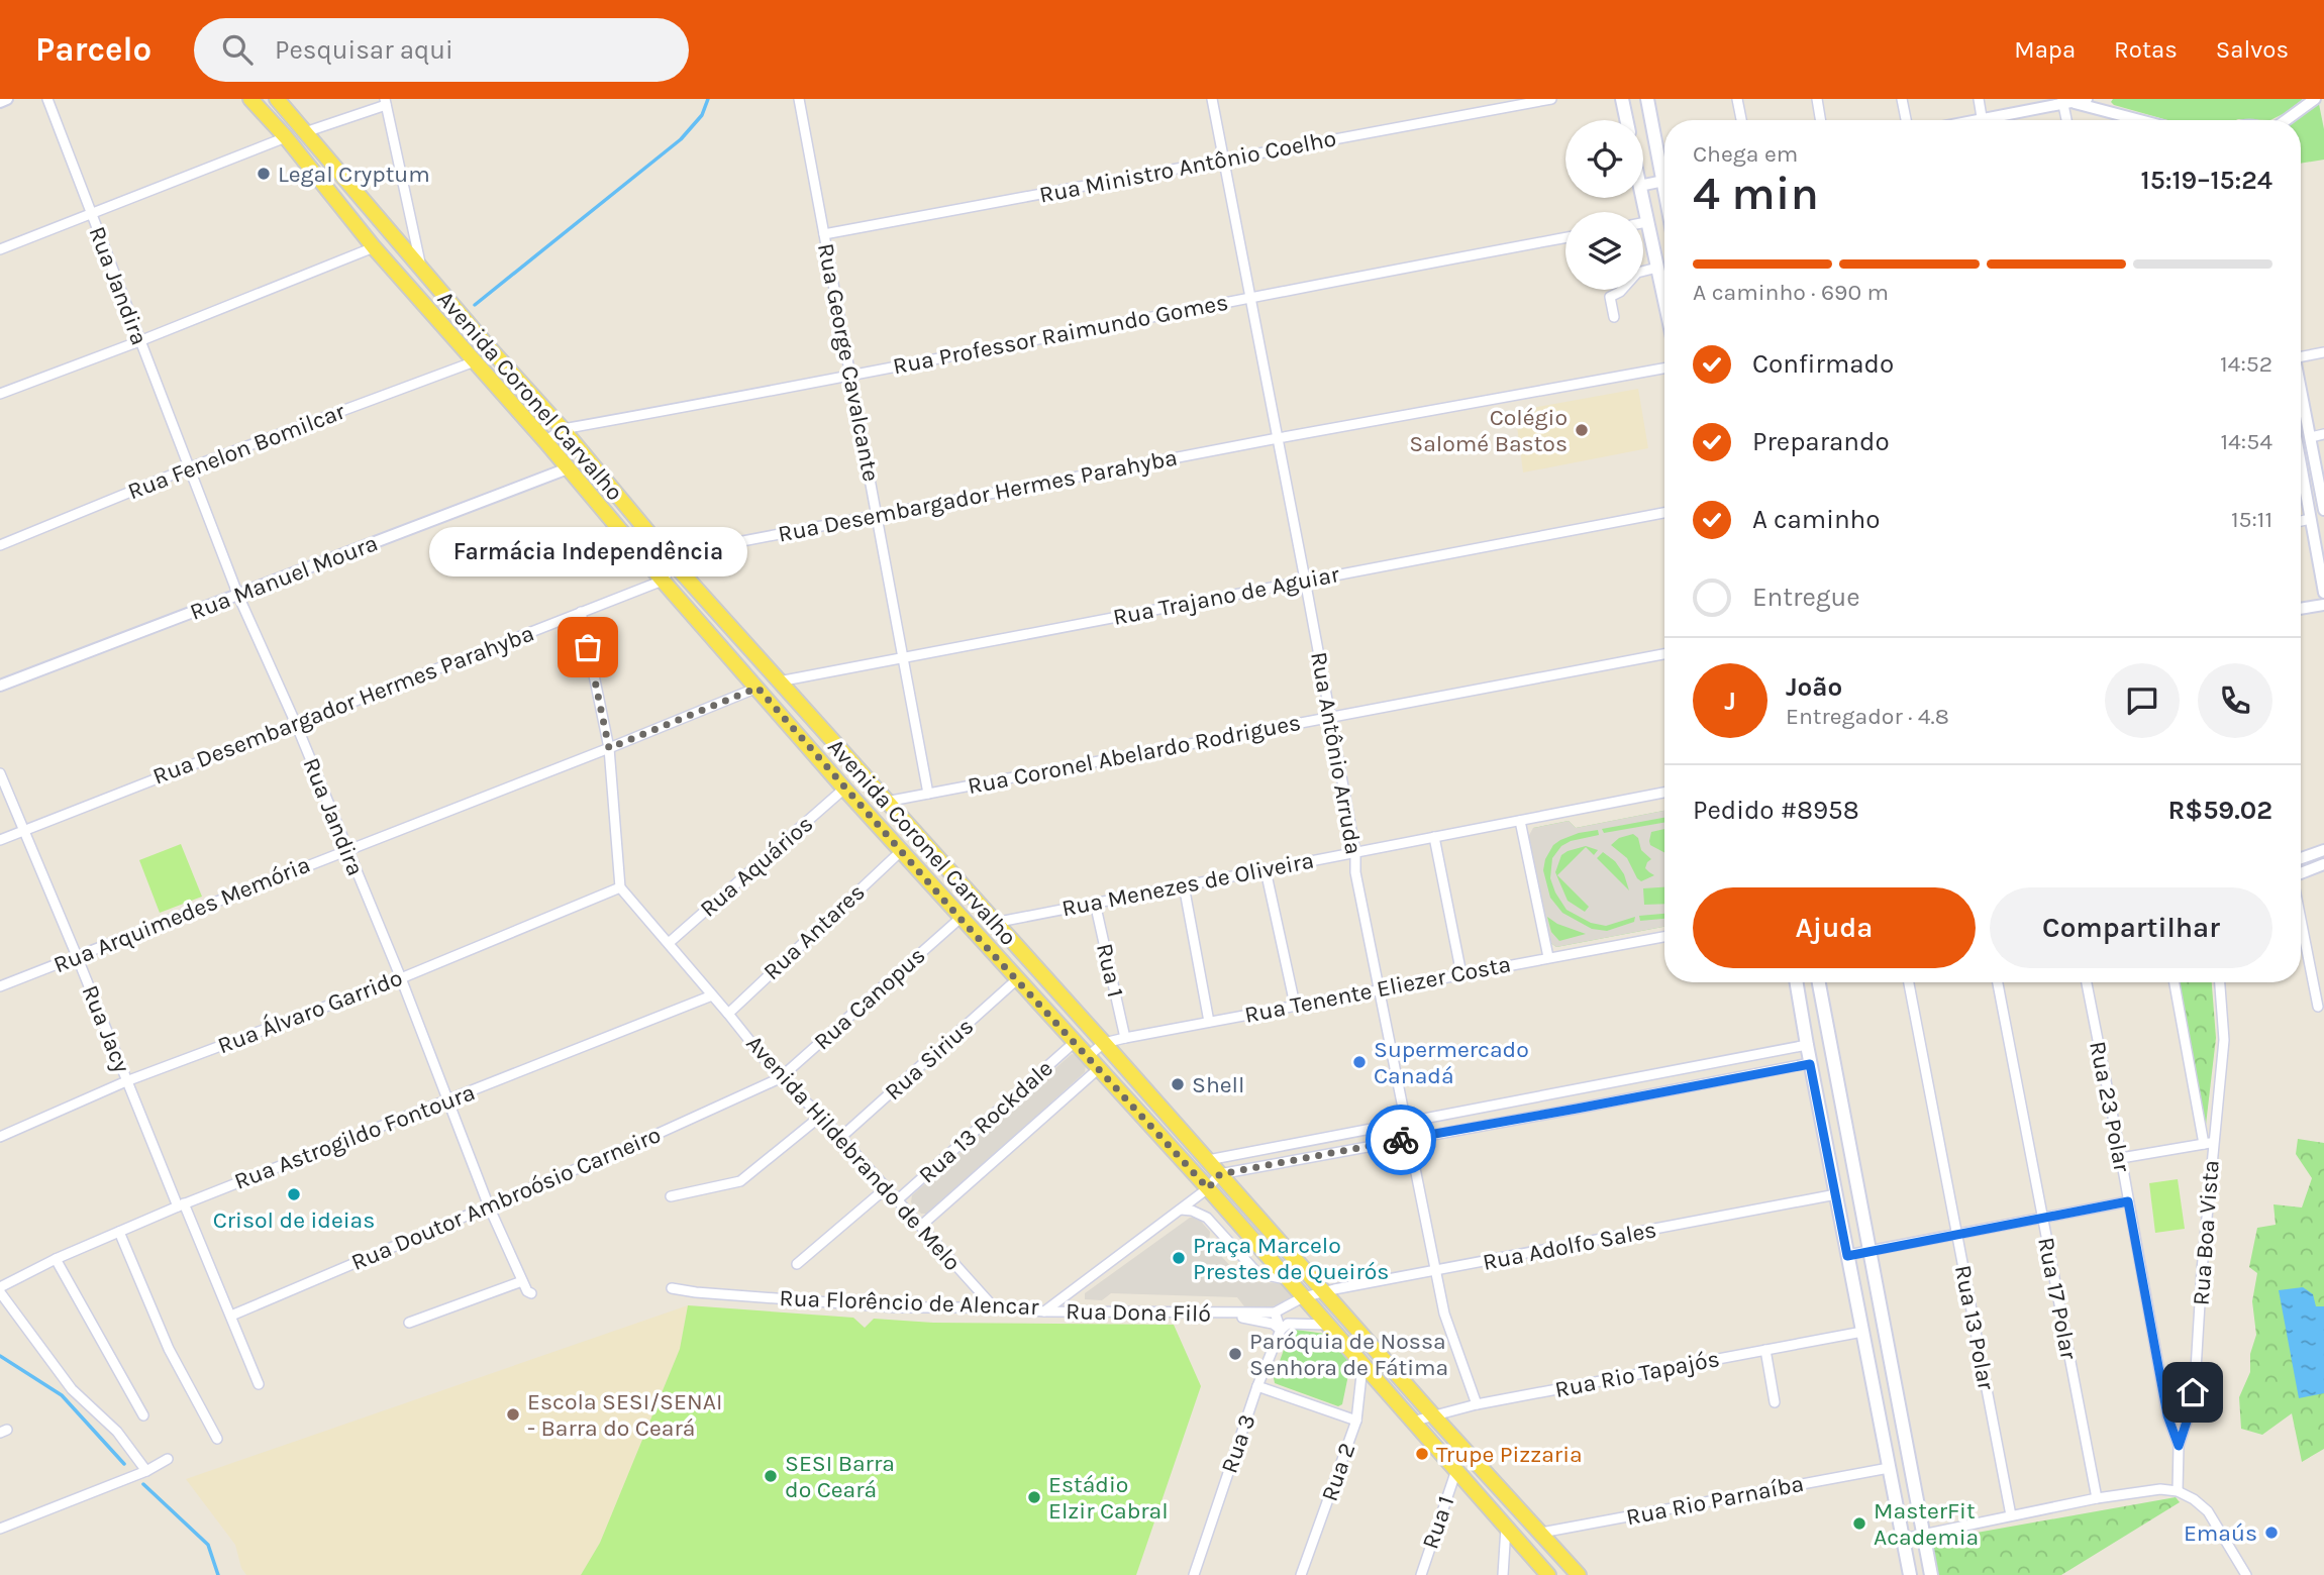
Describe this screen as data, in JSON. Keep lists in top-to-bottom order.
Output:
{
  "streets": {
    "main road": ["Avenida Coronel Carvalho"],
    "street": [
      "Rua Ministro Antônio Coelho",
      "Rua Jandira",
      "Rua Professor Raimundo Gomes",
      "Rua George Cavalcante",
      "Rua Fenelon Bomilcar",
      "Rua Desembargador Hermes Parahyba",
      "Rua Manuel Moura",
      "Rua Trajano de Aguiar",
      "Rua Antônio Arruda",
      "Rua Coronel Abelardo Rodrigues",
      "Rua Aquários",
      "Rua Menezes de Oliveira",
      "Rua Arquimedes Memória",
      "Rua Antares",
      "Rua 1",
      "Rua Tenente Eliezer Costa",
      "Rua Canopus",
      "Rua Álvaro Garrido",
      "Rua Jacy",
      "Rua Sirius",
      "Rua 23 Polar",
      "Rua 13 Rockdale",
      "Rua Astrogildo Fontoura",
      "Avenida Hildebrando de Melo",
      "Rua Doutor Ambroósio Carneiro",
      "Rua Boa Vista",
      "Rua Adolfo Sales",
      "Rua 17 Polar",
      "Rua Florêncio de Alencar",
      "Rua Dona Filó",
      "Rua 13 Polar",
      "Rua Rio Tapajós",
      "Rua 3",
      "Rua 2",
      "Rua Rio Parnaíba"
    ]
  },
  "crossings": [
    ["Rua Ministro Antônio Coelho", "Rua George Cavalcante"],
    ["Rua Ministro Antônio Coelho", "Rua Antônio Arruda"],
    ["Rua Jandira", "Rua Fenelon Bomilcar"],
    ["Rua Jandira", "Rua Desembargador Hermes Parahyba"],
    ["Rua Jandira", "Rua Manuel Moura"],
    ["Rua Jandira", "Rua Arquimedes Memória"],
    ["Rua Jandira", "Rua Álvaro Garrido"],
    ["Rua Jandira", "Rua Astrogildo Fontoura"],
    ["Rua Jandira", "Rua Doutor Ambroósio Carneiro"],
    ["Rua Professor Raimundo Gomes", "Rua George Cavalcante"],
    ["Rua Professor Raimundo Gomes", "Avenida Coronel Carvalho"],
    ["Rua Professor Raimundo Gomes", "Rua Antônio Arruda"],
    ["Rua George Cavalcante", "Rua Desembargador Hermes Parahyba"],
    ["Rua George Cavalcante", "Rua Trajano de Aguiar"],
    ["Rua George Cavalcante", "Rua Coronel Abelardo Rodrigues"],
    ["Avenida Coronel Carvalho", "Rua Fenelon Bomilcar"],
    ["Avenida Coronel Carvalho", "Rua Desembargador Hermes Parahyba"],
    ["Avenida Coronel Carvalho", "Rua Manuel Moura"],
    ["Avenida Coronel Carvalho", "Rua Trajano de Aguiar"],
    ["Avenida Coronel Carvalho", "Rua Coronel Abelardo Rodrigues"],
    ["Avenida Coronel Carvalho", "Rua Aquários"],
    ["Avenida Coronel Carvalho", "Rua Menezes de Oliveira"],
    ["Avenida Coronel Carvalho", "Rua Arquimedes Memória"],
    ["Avenida Coronel Carvalho", "Rua Antares"],
    ["Avenida Coronel Carvalho", "Rua 1"],
    ["Avenida Coronel Carvalho", "Rua Tenente Eliezer Costa"],
    ["Avenida Coronel Carvalho", "Rua Canopus"],
    ["Avenida Coronel Carvalho", "Rua Sirius"],
    ["Avenida Coronel Carvalho", "Rua 13 Rockdale"],
    ["Avenida Coronel Carvalho", "Rua Adolfo Sales"],
    ["Avenida Coronel Carvalho", "Rua Florêncio de Alencar"],
    ["Avenida Coronel Carvalho", "Rua Dona Filó"],
    ["Avenida Coronel Carvalho", "Rua Rio Tapajós"],
    ["Avenida Coronel Carvalho", "Rua 2"],
    ["Avenida Coronel Carvalho", "Rua Rio Parnaíba"],
    ["Rua Desembargador Hermes Parahyba", "Rua Antônio Arruda"],
    ["Rua Desembargador Hermes Parahyba", "Rua Jacy"],
    ["Rua Trajano de Aguiar", "Rua Antônio Arruda"],
    ["Rua Antônio Arruda", "Rua Coronel Abelardo Rodrigues"],
    ["Rua Antônio Arruda", "Rua Menezes de Oliveira"],
    ["Rua Antônio Arruda", "Rua Tenente Eliezer Costa"],
    ["Rua Antônio Arruda", "Rua Adolfo Sales"],
    ["Rua Antônio Arruda", "Rua Rio Tapajós"],
    ["Rua Aquários", "Avenida Hildebrando de Melo"],
    ["Rua Menezes de Oliveira", "Rua 1"],
    ["Rua Arquimedes Memória", "Rua Jacy"],
    ["Rua Antares", "Avenida Hildebrando de Melo"],
    ["Rua 1", "Rua Tenente Eliezer Costa"],
    ["Rua Canopus", "Avenida Hildebrando de Melo"],
    ["Rua Canopus", "Rua Doutor Ambroósio Carneiro"],
    ["Rua Álvaro Garrido", "Rua Jacy"],
    ["Rua Álvaro Garrido", "Avenida Hildebrando de Melo"],
    ["Rua Jacy", "Rua Astrogildo Fontoura"],
    ["Rua Jacy", "Rua Doutor Ambroósio Carneiro"],
    ["Rua Sirius", "Avenida Hildebrando de Melo"],
    ["Rua 23 Polar", "Rua Boa Vista"],
    ["Rua 13 Rockdale", "Avenida Hildebrando de Melo"],
    ["Rua Astrogildo Fontoura", "Avenida Hildebrando de Melo"],
    ["Avenida Hildebrando de Melo", "Rua Doutor Ambroósio Carneiro"],
    ["Avenida Hildebrando de Melo", "Rua Florêncio de Alencar"],
    ["Rua Adolfo Sales", "Rua Dona Filó"],
    ["Rua Florêncio de Alencar", "Rua Dona Filó"],
    ["Rua Dona Filó", "Rua 3"]
  ],
  "places": [
    "Legal Cryptum",
    "Colégio Salomé Bastos",
    "Farmácia Independência",
    "Supermercado Canadá",
    "Shell",
    "Crisol de ideias",
    "Praça Marcelo Prestes de Queirós",
    "Paróquia de Nossa Senhora de Fátima",
    "Escola SESI/SENAI - Barra do Ceará",
    "Trupe Pizzaria",
    "SESI Barra do Ceará",
    "Estádio Elzir Cabral",
    "MasterFit Academia",
    "Emaús"
  ],
  "page": {
    "header": "Parcelo",
    "search": "Pesquisar aqui",
    "nav": ["Mapa", "Rotas", "Salvos"],
    "heading": ["4 min", "Chega em", "15:19–15:24"],
    "panel": [
      "João",
      "Entregador · 4.8",
      "Pedido #8958",
      "R$59.02"
    ],
    "bar": "A caminho · 690 m",
    "list": [
      ["Confirmado", "14:52"],
      ["Preparando", "14:54"],
      ["A caminho", "15:11"],
      "Entregue"
    ],
    "bubble": "Farmácia Independência",
    "round": "J",
    "buttons": ["Ajuda", "Compartilhar"]
  }
}
